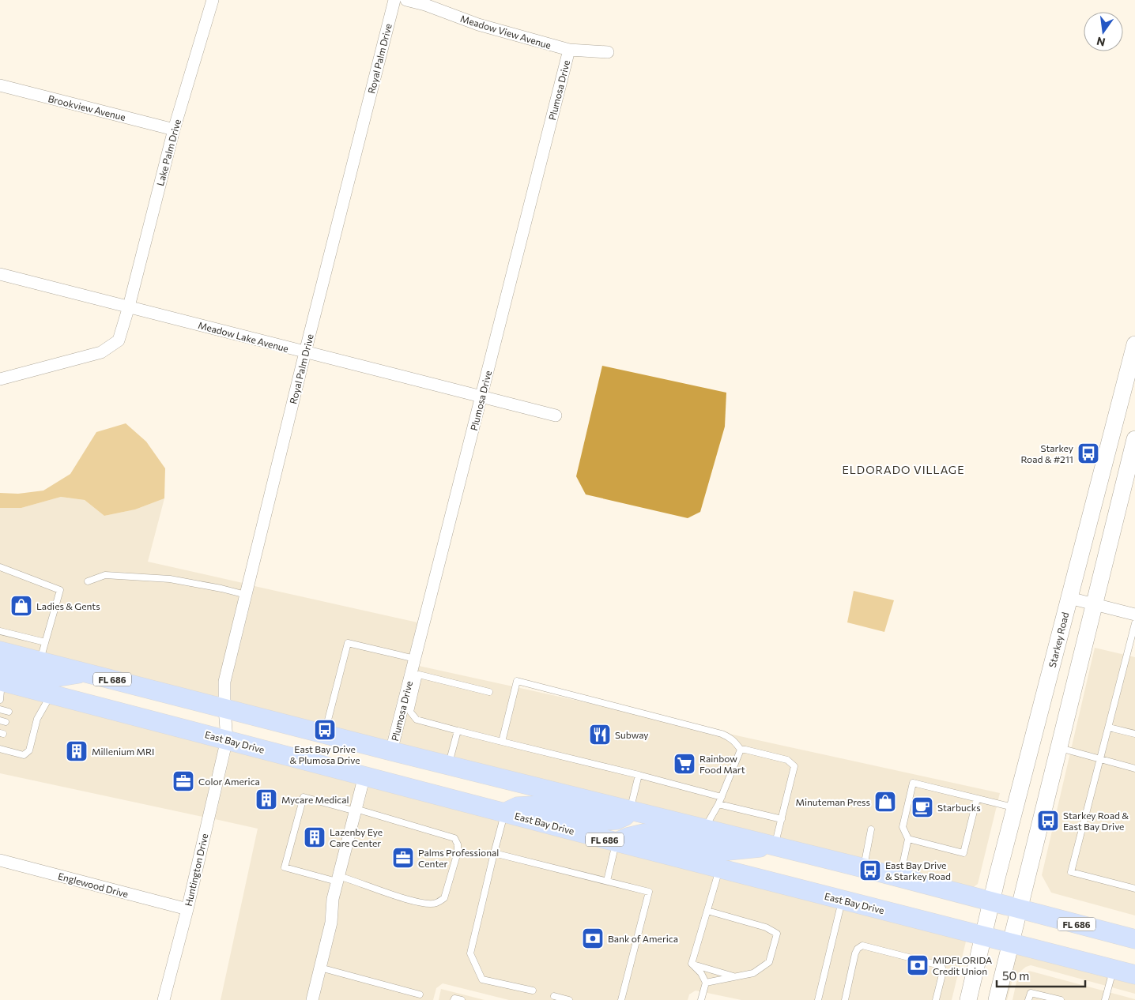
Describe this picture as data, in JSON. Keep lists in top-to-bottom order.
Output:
{
  "streets": {
    "main road": ["Starkey Road", "FL 686", "East Bay Drive"],
    "street": [
      "Meadow View Avenue",
      "Royal Palm Drive",
      "Plumosa Drive",
      "Brookview Avenue",
      "Lake Palm Drive",
      "Meadow Lake Avenue",
      "Huntington Drive",
      "Englewood Drive"
    ]
  },
  "crossings": [
    ["Meadow View Avenue", "Plumosa Drive"],
    ["Royal Palm Drive", "Meadow Lake Avenue"],
    ["Royal Palm Drive", "FL 686"],
    ["Royal Palm Drive", "East Bay Drive"],
    ["Royal Palm Drive", "Huntington Drive"],
    ["Plumosa Drive", "Meadow Lake Avenue"],
    ["Plumosa Drive", "FL 686"],
    ["Brookview Avenue", "Lake Palm Drive"],
    ["Lake Palm Drive", "Meadow Lake Avenue"],
    ["Starkey Road", "FL 686"],
    ["Starkey Road", "East Bay Drive"],
    ["East Bay Drive", "Huntington Drive"],
    ["Huntington Drive", "Englewood Drive"]
  ],
  "districts": ["ELDORADO VILLAGE"],
  "places": {
    "bus stop": [
      "Starkey Road & #211",
      "East Bay Drive & Plumosa Drive",
      "Starkey Road & East Bay Drive",
      "East Bay Drive & Starkey Road"
    ],
    "shop": ["Ladies & Gents", "Minuteman Press"],
    "restaurant": ["Subway"],
    "building": ["Millenium MRI", "Mycare Medical", "Lazenby Eye Care Center"],
    "supermarket": ["Rainbow Food Mart"],
    "office": ["Color America", "Palms Professional Center"],
    "cafe": ["Starbucks"],
    "bank": ["Bank of America", "MIDFLORIDA Credit Union"]
  },
  "scale_bar": "50 m",
  "north": "bottom"
}
